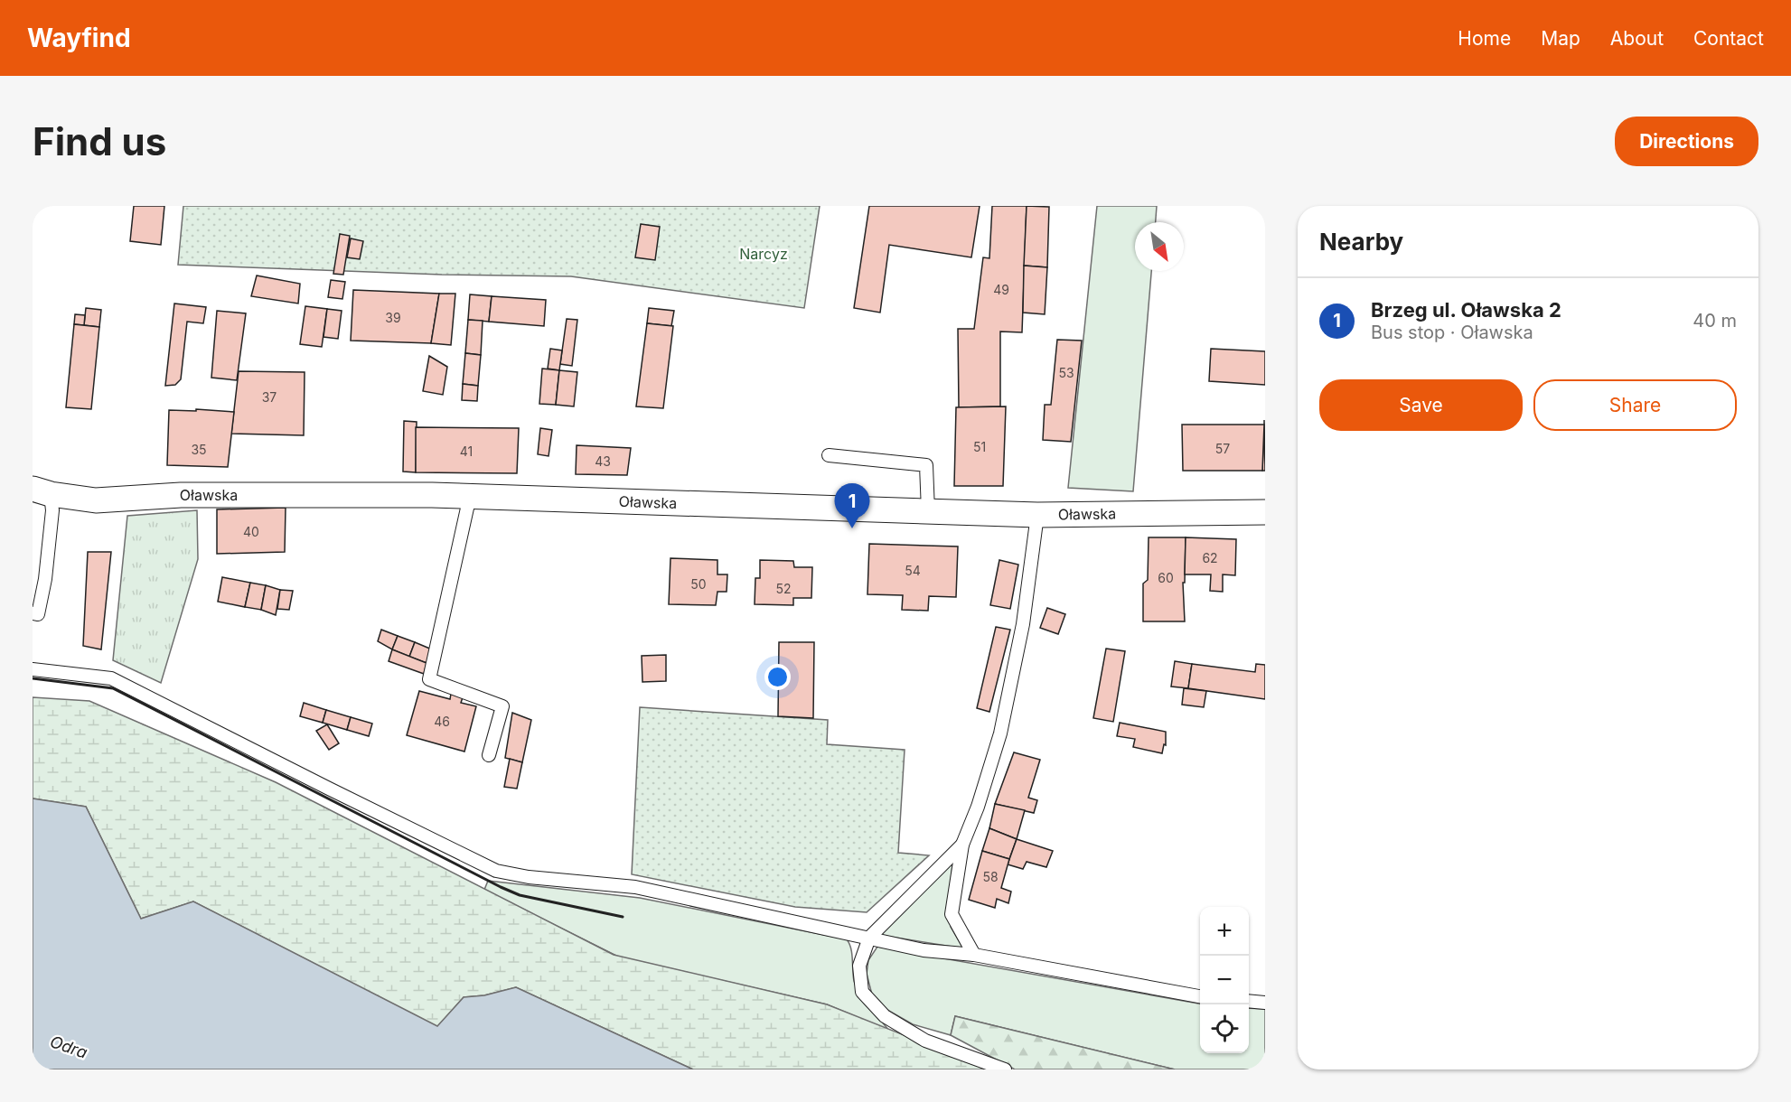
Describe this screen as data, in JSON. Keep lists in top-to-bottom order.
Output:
{
  "streets": {
    "street": ["Oławska"]
  },
  "water": ["Odra"],
  "parks": ["Narcyz"],
  "house_numbers": [
    "49",
    "39",
    "53",
    "37",
    "51",
    "57",
    "35",
    "41",
    "43",
    "40",
    "62",
    "54",
    "60",
    "50",
    "52",
    "46",
    "58"
  ],
  "north": "bottom right",
  "page": {
    "header": "Wayfind",
    "nav": [
      "Home",
      "Map",
      "About",
      "Contact"
    ],
    "buttons": [
      "Directions",
      ["Save", "Share"]
    ],
    "title": "Find us",
    "heading": "Nearby",
    "list": [
      {
        "mark": "1",
        "name": "Brzeg ul. Oławska 2",
        "note": "Bus stop · Oławska",
        "value": "40 m"
      }
    ],
    "pins": "1",
    "map_buttons": ["+", "−"]
  }
}
